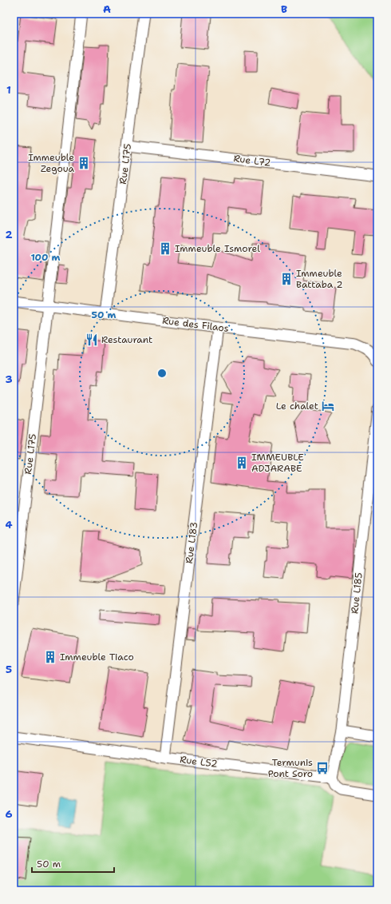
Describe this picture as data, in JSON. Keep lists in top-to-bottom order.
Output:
{
  "streets": {
    "street": [
      "Rue L72",
      "Rue L175",
      "Rue des Filaos",
      "Rue L183",
      "Rue L185",
      "Rue L52"
    ]
  },
  "crossings": [
    ["Rue L72", "Rue L175"],
    ["Rue L175", "Rue des Filaos"],
    ["Rue des Filaos", "Rue L183"],
    ["Rue L183", "Rue L52"],
    ["Rue L185", "Rue L52"]
  ],
  "places": {
    "building": [
      "Immeuble Zegoua",
      "Immeuble Ismorel",
      "Immeuble Battaba 2",
      "IMMEUBLE ADJARABE",
      "Immeuble Tiaco"
    ],
    "restaurant": ["Restaurant"],
    "hotel": ["Le chalet"],
    "bus stop": ["Termunis Pont Soro"]
  },
  "scale_bar": "50 m",
  "grid": {
    "columns": ["A", "B"],
    "rows": [
      "1",
      "2",
      "3",
      "4",
      "5",
      "6"
    ]
  },
  "rings": ["100 m", "50 m"]
}
